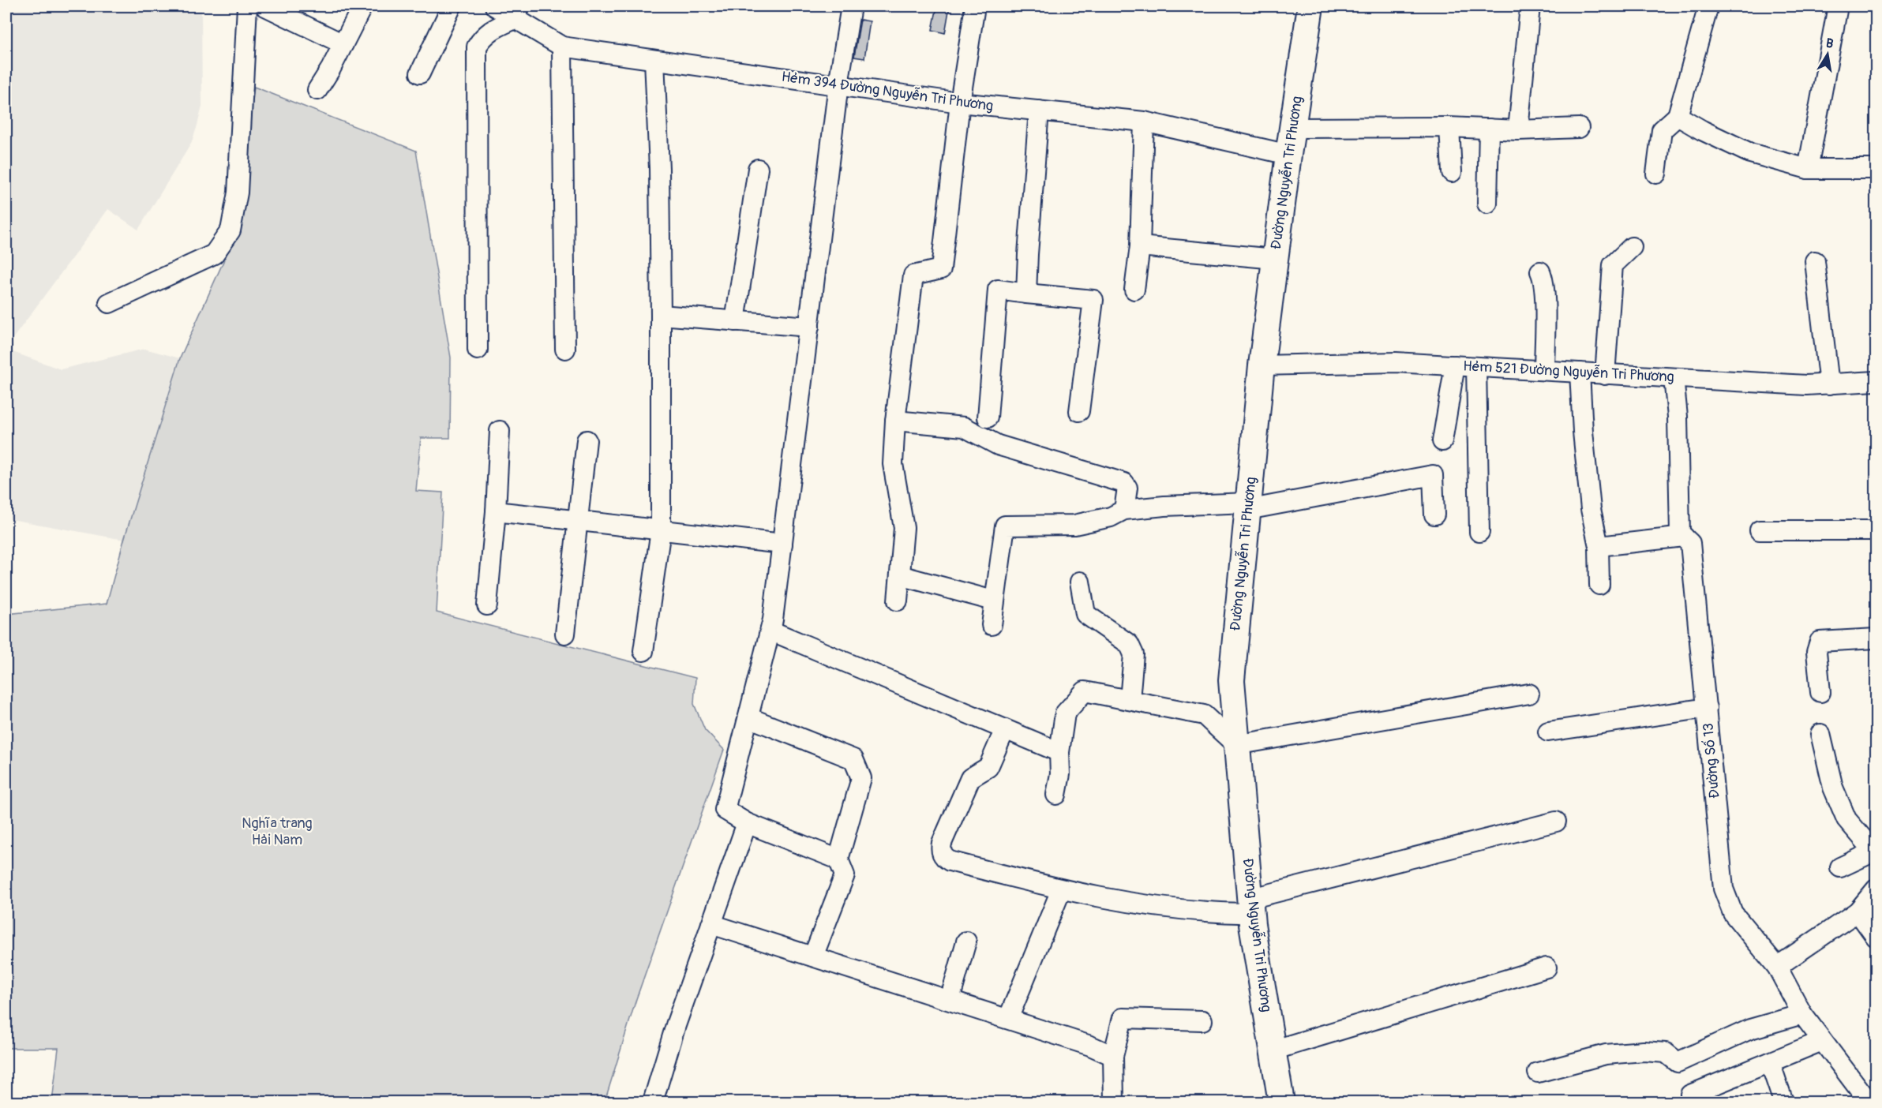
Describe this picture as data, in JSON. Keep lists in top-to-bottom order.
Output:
{
  "streets": {
    "main road": ["Đường Nguyễn Tri Phương"],
    "street": ["Hẻm 394 Đường Nguyễn Tri Phương", "Hẻm 521 Đường Nguyễn Tri Phương", "Đường Số 13"]
  },
  "crossings": [
    ["Hẻm 394 Đường Nguyễn Tri Phương", "Đường Nguyễn Tri Phương"],
    ["Đường Nguyễn Tri Phương", "Hẻm 521 Đường Nguyễn Tri Phương"],
    ["Hẻm 521 Đường Nguyễn Tri Phương", "Đường Số 13"]
  ],
  "parks": ["Nghĩa trang Hải Nam"],
  "north": "top"
}
